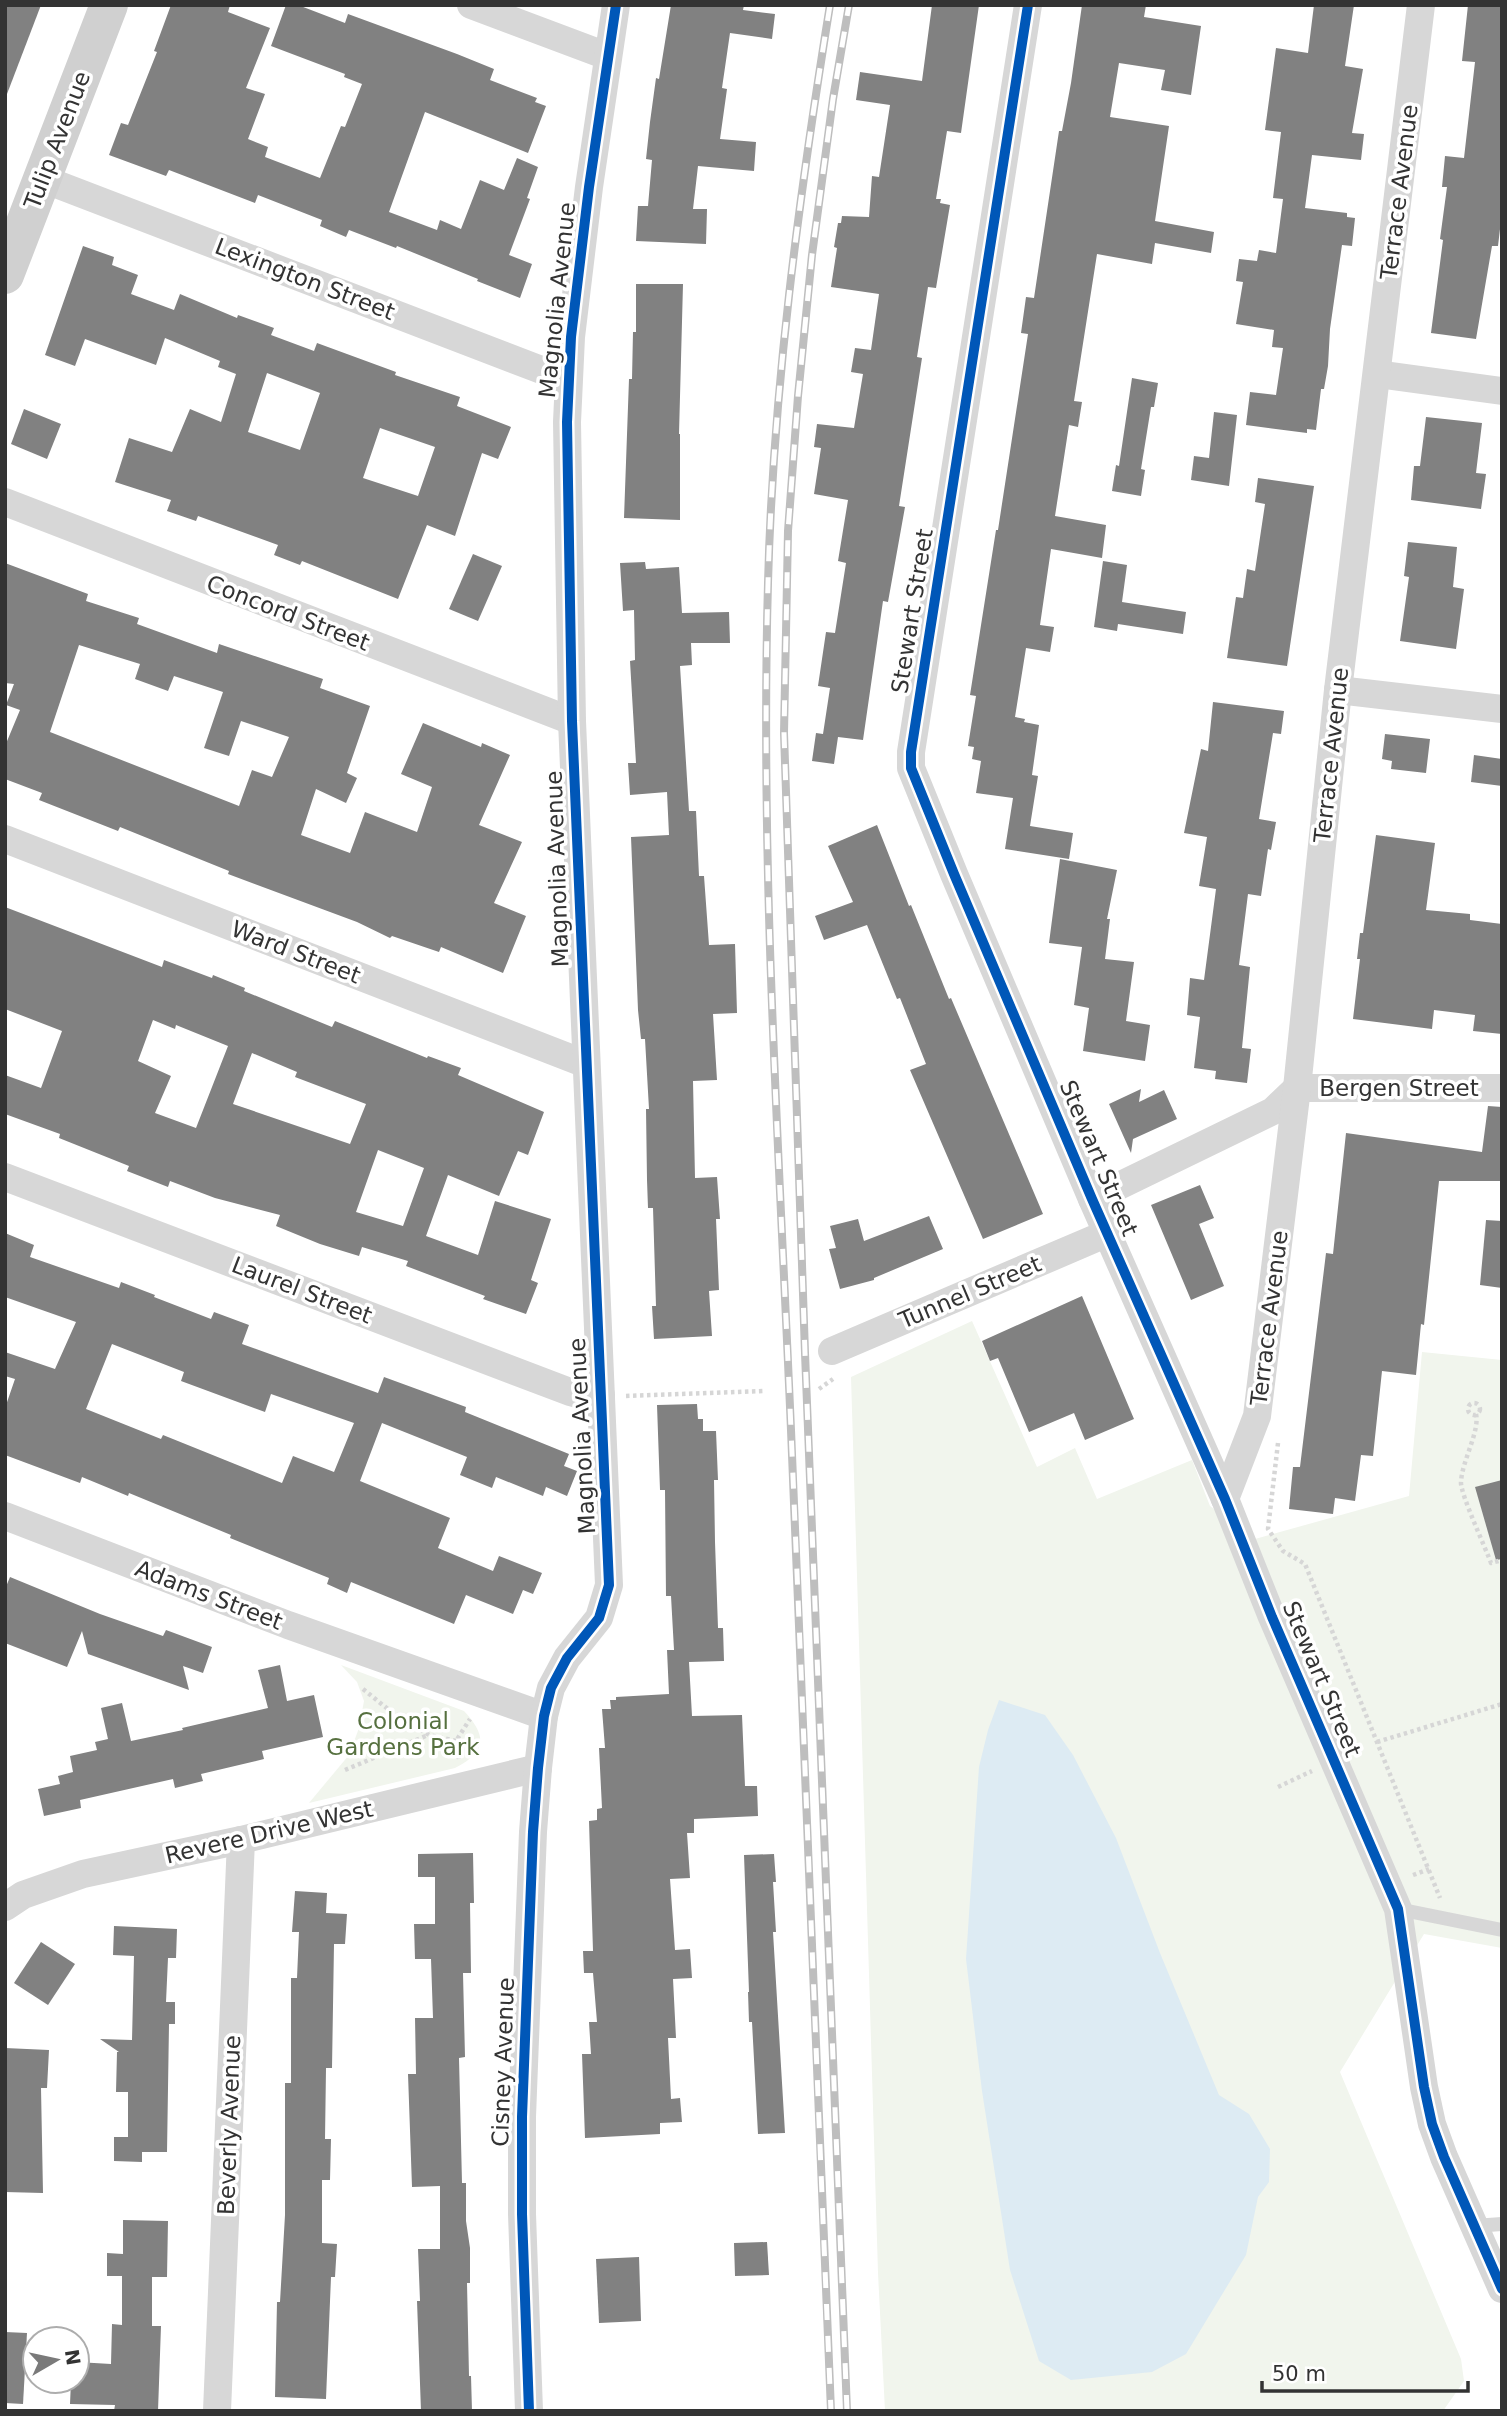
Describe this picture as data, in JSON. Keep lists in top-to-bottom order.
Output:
{
  "streets": {
    "main road": ["Tulip Avenue"],
    "street": [
      "Terrace Avenue",
      "Lexington Street",
      "Magnolia Avenue",
      "Stewart Street",
      "Concord Street",
      "Ward Street",
      "Bergen Street",
      "Laurel Street",
      "Tunnel Street",
      "Adams Street",
      "Revere Drive West",
      "Cisney Avenue",
      "Beverly Avenue"
    ]
  },
  "crossings": [
    ["Tulip Avenue", "Lexington Street"],
    ["Terrace Avenue", "Stewart Street"],
    ["Terrace Avenue", "Bergen Street"],
    ["Lexington Street", "Magnolia Avenue"],
    ["Magnolia Avenue", "Concord Street"],
    ["Magnolia Avenue", "Ward Street"],
    ["Magnolia Avenue", "Laurel Street"],
    ["Magnolia Avenue", "Adams Street"],
    ["Magnolia Avenue", "Cisney Avenue"],
    ["Stewart Street", "Tunnel Street"],
    ["Adams Street", "Cisney Avenue"],
    ["Revere Drive West", "Cisney Avenue"],
    ["Revere Drive West", "Beverly Avenue"]
  ],
  "parks": ["Colonial Gardens Park"],
  "scale_bar": "50 m",
  "north": "right"
}
